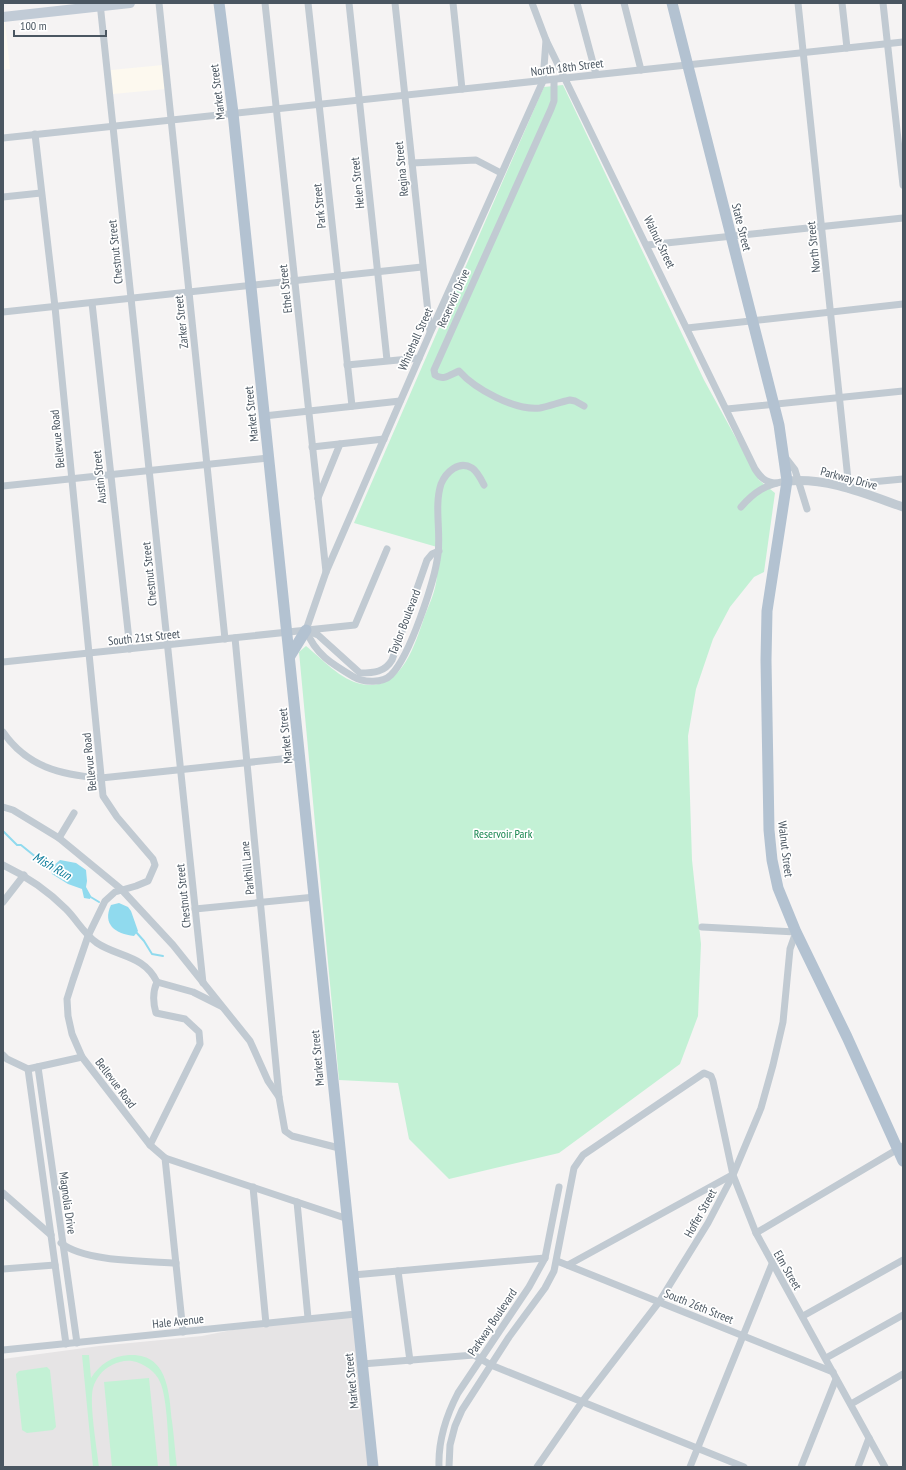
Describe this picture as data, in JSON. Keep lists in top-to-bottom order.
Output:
{
  "streets": {
    "main road": ["Market Street", "State Street", "Walnut Street"],
    "street": [
      "North 18th Street",
      "Regina Street",
      "Helen Street",
      "Park Street",
      "North Street",
      "Chestnut Street",
      "Ethel Street",
      "Reservoir Drive",
      "Zarker Street",
      "Whitehall Street",
      "Bellevue Road",
      "Austin Street",
      "Parkway Drive",
      "Taylor Boulevard",
      "South 21st Street",
      "Parkhill Lane",
      "Magnolia Drive",
      "Hoffer Street",
      "Elm Street",
      "South 26th Street",
      "Hale Avenue",
      "Parkway Boulevard"
    ]
  },
  "crossings": [
    ["North 18th Street", "Market Street"],
    ["North 18th Street", "Regina Street"],
    ["North 18th Street", "Helen Street"],
    ["North 18th Street", "Park Street"],
    ["North 18th Street", "State Street"],
    ["North 18th Street", "Walnut Street"],
    ["North 18th Street", "North Street"],
    ["North 18th Street", "Chestnut Street"],
    ["North 18th Street", "Ethel Street"],
    ["North 18th Street", "Reservoir Drive"],
    ["North 18th Street", "Zarker Street"],
    ["North 18th Street", "Whitehall Street"],
    ["North 18th Street", "Bellevue Road"],
    ["Market Street", "Bellevue Road"],
    ["Market Street", "South 21st Street"],
    ["Market Street", "Hale Avenue"],
    ["Regina Street", "Whitehall Street"],
    ["State Street", "Walnut Street"],
    ["State Street", "Parkway Drive"],
    ["Walnut Street", "Whitehall Street"],
    ["Walnut Street", "Parkway Drive"],
    ["Walnut Street", "Hoffer Street"],
    ["North Street", "Parkway Drive"],
    ["Chestnut Street", "South 21st Street"],
    ["Ethel Street", "Whitehall Street"],
    ["Zarker Street", "South 21st Street"],
    ["Whitehall Street", "Taylor Boulevard"],
    ["Bellevue Road", "South 21st Street"],
    ["Austin Street", "South 21st Street"],
    ["South 21st Street", "Parkhill Lane"],
    ["Magnolia Drive", "Hale Avenue"],
    ["Hoffer Street", "Elm Street"],
    ["Hoffer Street", "South 26th Street"],
    ["Elm Street", "South 26th Street"],
    ["Elm Street", "Parkway Boulevard"],
    ["South 26th Street", "Parkway Boulevard"]
  ],
  "water": ["Mish Run"],
  "parks": ["Reservoir Park"],
  "scale_bar": "100 m"
}
